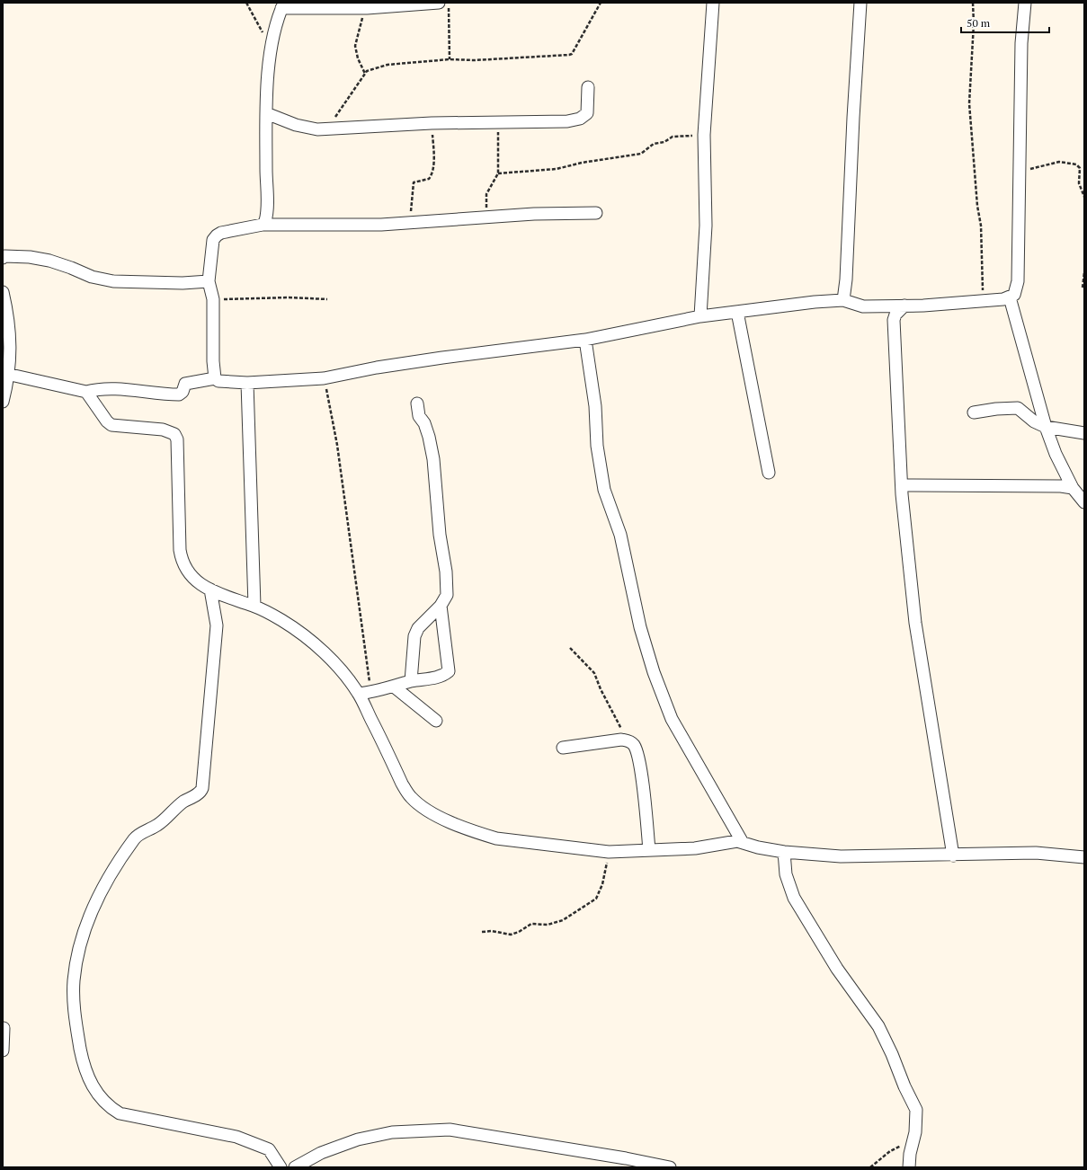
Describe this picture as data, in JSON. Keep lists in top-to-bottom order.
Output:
{
  "scale_bar": "50 m"
}
